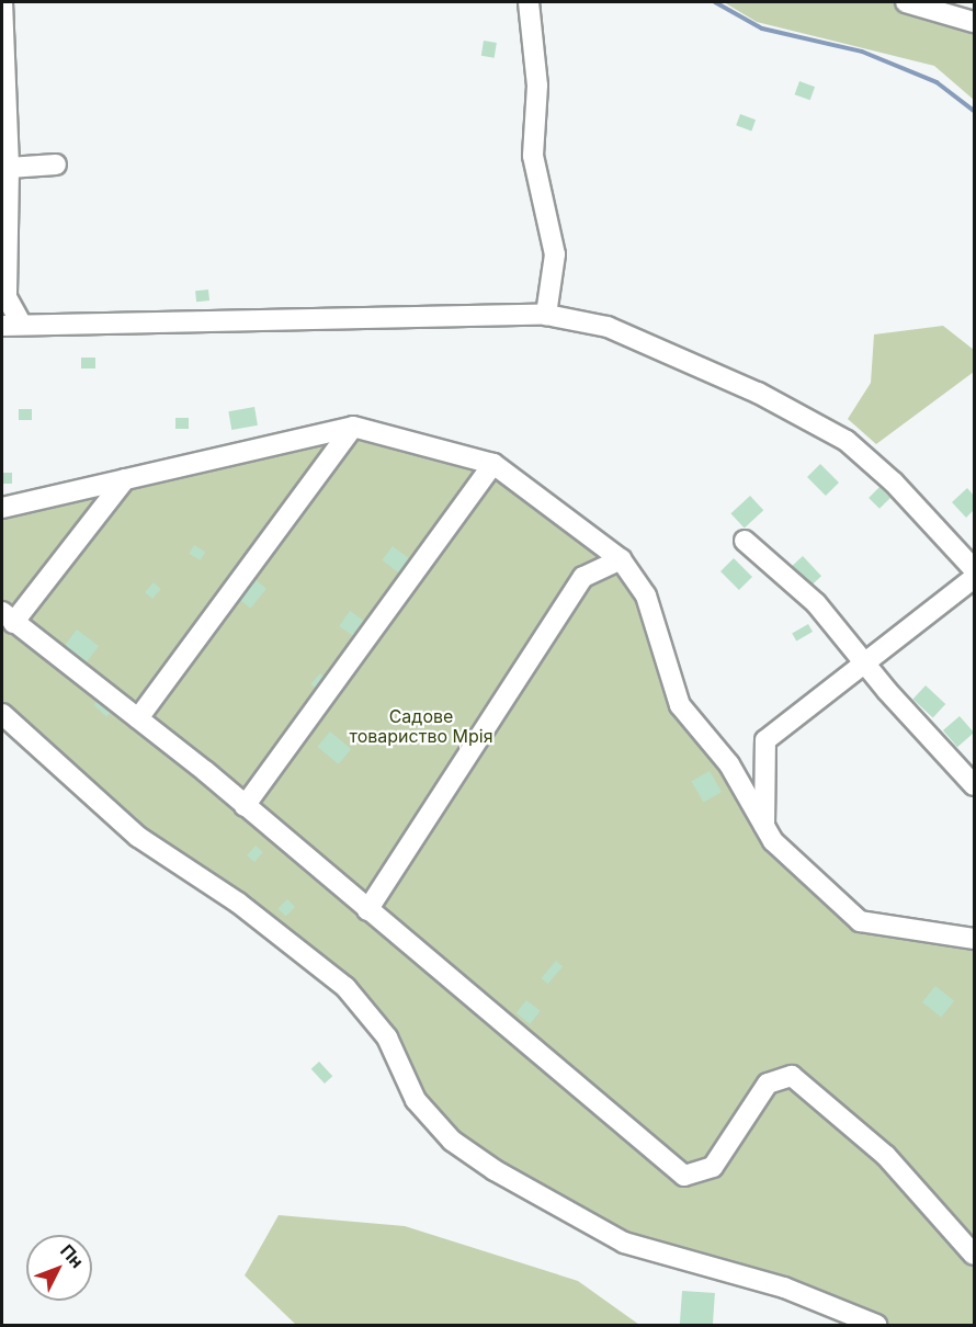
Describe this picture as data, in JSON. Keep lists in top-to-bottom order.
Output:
{
  "parks": ["Садове товариство Мрія"],
  "north": "top right"
}
